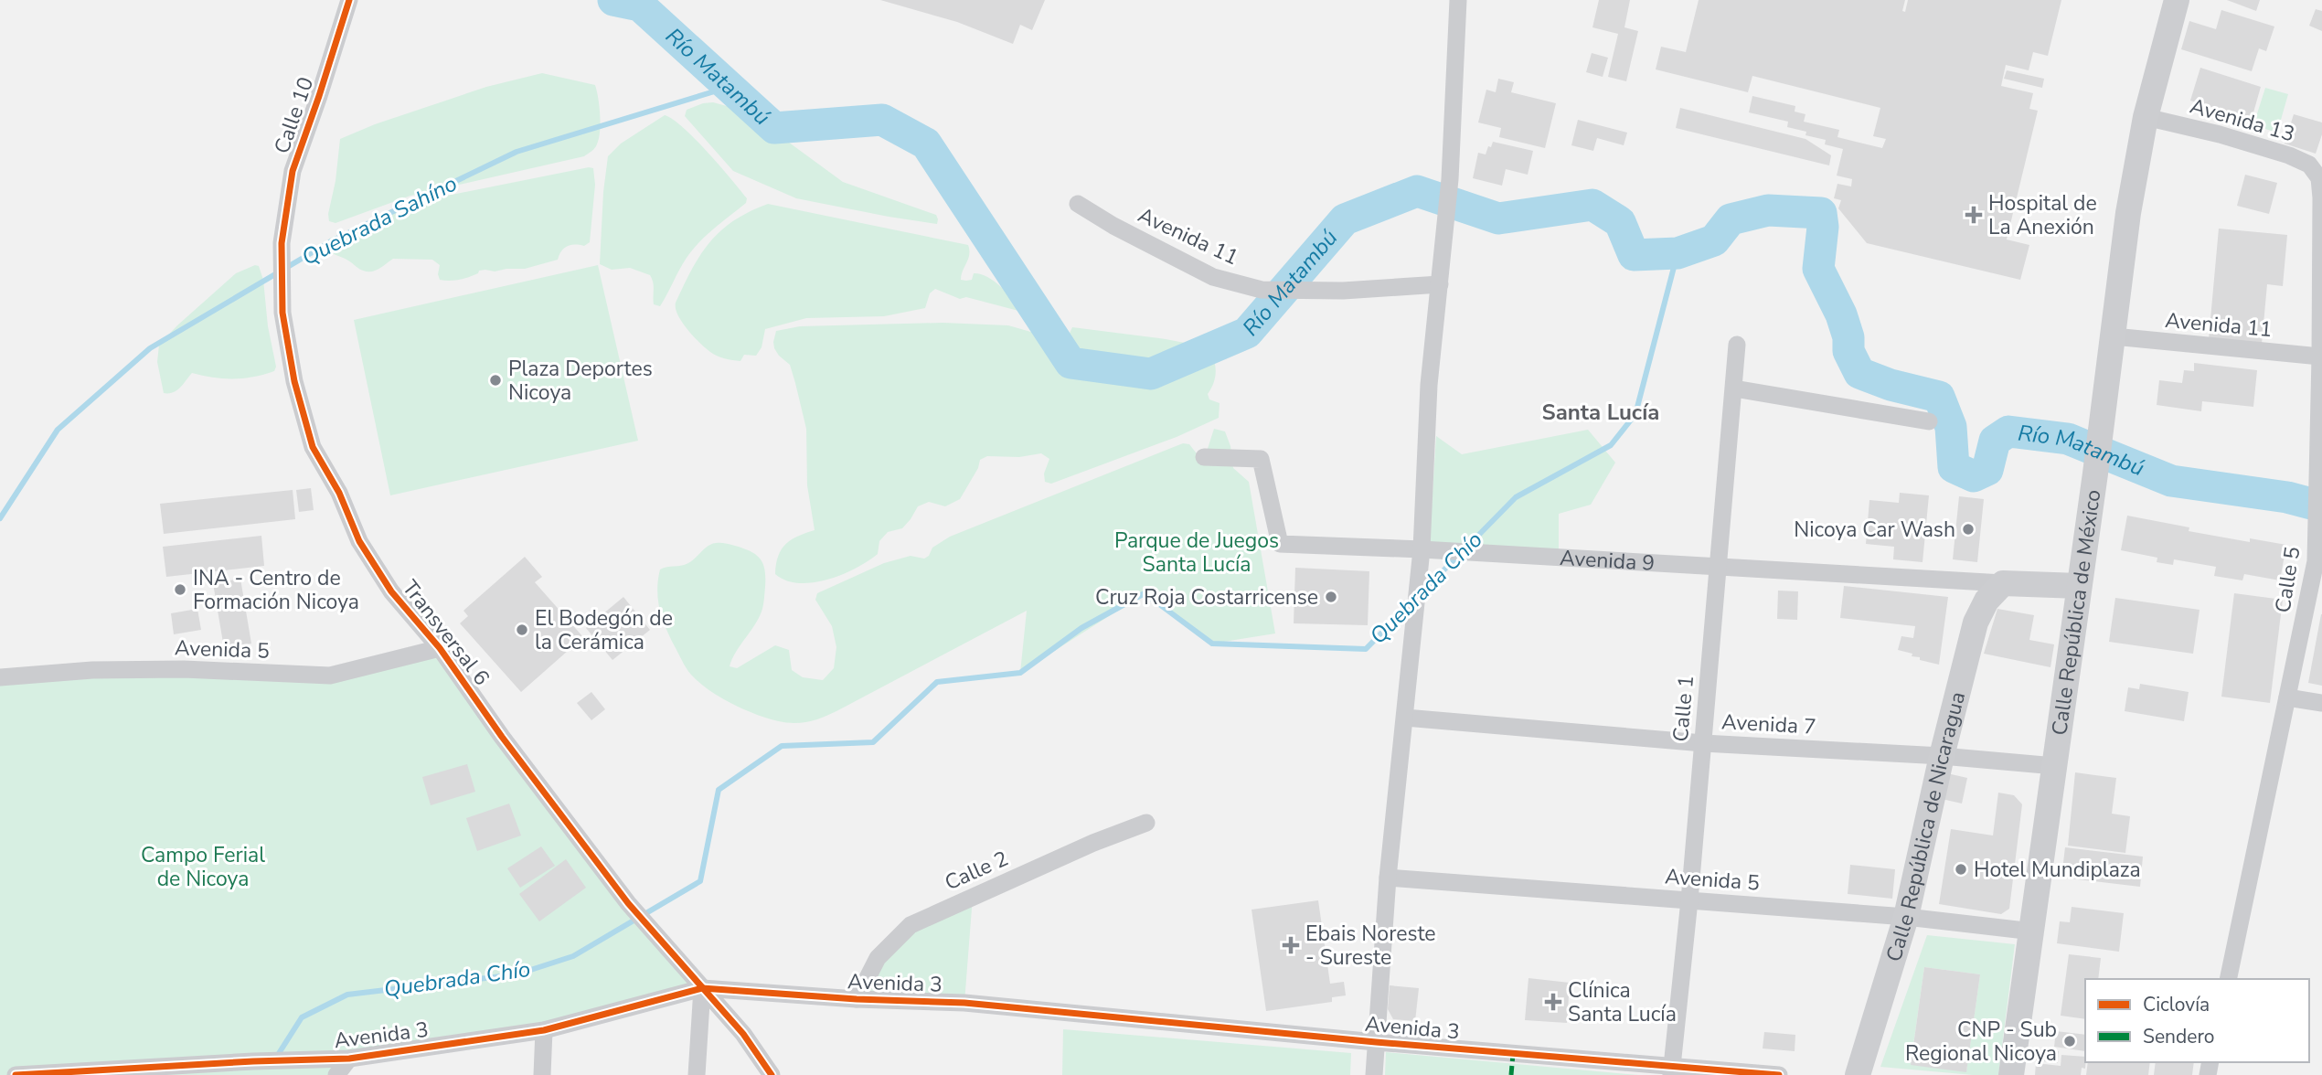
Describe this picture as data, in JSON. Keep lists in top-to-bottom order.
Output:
{
  "streets": {
    "main road": ["Avenida 9", "Calle República de México", "Calle República de Nicaragua"],
    "street": [
      "Calle 10",
      "Avenida 13",
      "Avenida 11",
      "Calle 5",
      "Transversal 6",
      "Avenida 5",
      "Calle 1",
      "Avenida 7",
      "Calle 2",
      "Avenida 3"
    ]
  },
  "crossings": [
    ["Calle 10", "Transversal 6"],
    ["Avenida 13", "Calle 5"],
    ["Avenida 13", "Calle República de México"],
    ["Avenida 11", "Calle 5"],
    ["Avenida 11", "Calle República de México"],
    ["Avenida 9", "Calle República de México"],
    ["Avenida 9", "Calle 1"],
    ["Avenida 9", "Calle República de Nicaragua"],
    ["Calle República de México", "Avenida 5"],
    ["Calle República de México", "Avenida 7"],
    ["Transversal 6", "Avenida 5"],
    ["Transversal 6", "Avenida 3"],
    ["Avenida 5", "Calle 1"],
    ["Avenida 5", "Calle República de Nicaragua"],
    ["Calle 1", "Avenida 7"],
    ["Calle 1", "Avenida 3"],
    ["Avenida 7", "Calle República de Nicaragua"],
    ["Calle 2", "Avenida 3"]
  ],
  "districts": ["Santa Lucía"],
  "water": ["Río Matambú", "Quebrada Sahíno", "Quebrada Chío"],
  "parks": ["Parque de Juegos Santa Lucía", "Campo Ferial de Nicoya"],
  "places": {
    "health": ["Hospital de La Anexión", "Ebais Noreste - Sureste", "Clínica Santa Lucía"],
    "other": [
      "Plaza Deportes Nicoya",
      "Nicoya Car Wash",
      "INA - Centro de Formación Nicoya",
      "Cruz Roja Costarricense",
      "El Bodegón de la Cerámica",
      "Hotel Mundiplaza",
      "CNP - Sub Regional Nicoya"
    ]
  },
  "legend": ["Ciclovía", "Sendero"]
}
